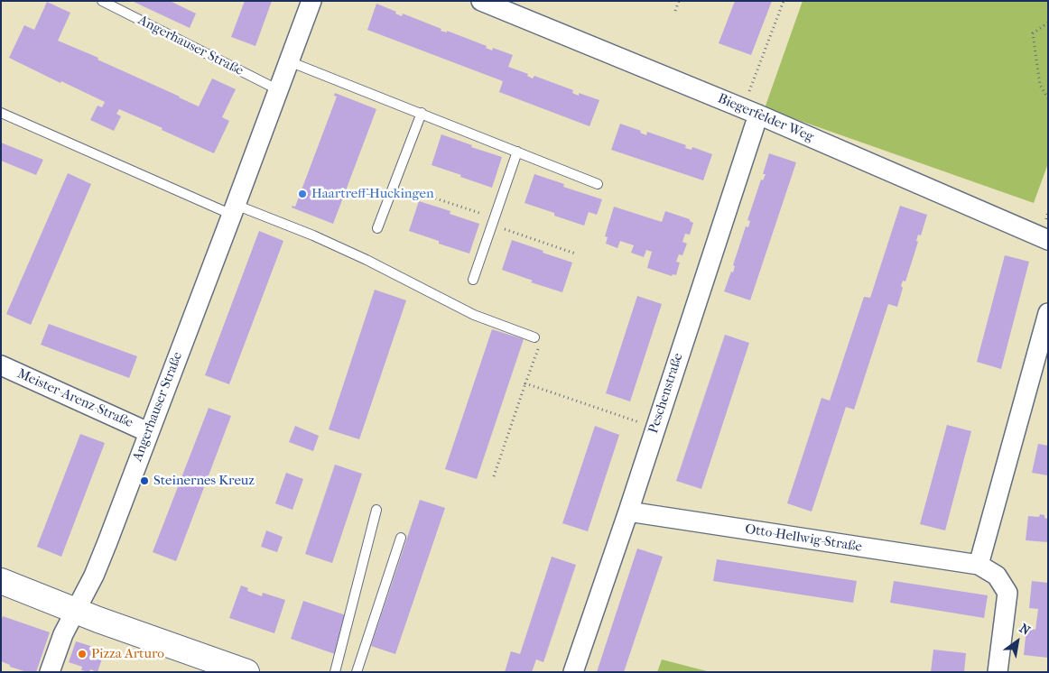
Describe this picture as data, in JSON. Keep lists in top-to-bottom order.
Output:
{
  "streets": {
    "street": [
      "Angerhauser Straße",
      "Biegerfelder Weg",
      "Peschenstraße",
      "Meister-Arenz-Straße",
      "Otto-Hellwig-Straße"
    ]
  },
  "crossings": [
    ["Angerhauser Straße", "Meister-Arenz-Straße"],
    ["Biegerfelder Weg", "Peschenstraße"],
    ["Peschenstraße", "Otto-Hellwig-Straße"]
  ],
  "places": ["Haartreff-Huckingen", "Steinernes Kreuz", "Pizza Arturo"],
  "north": "top right"
}
